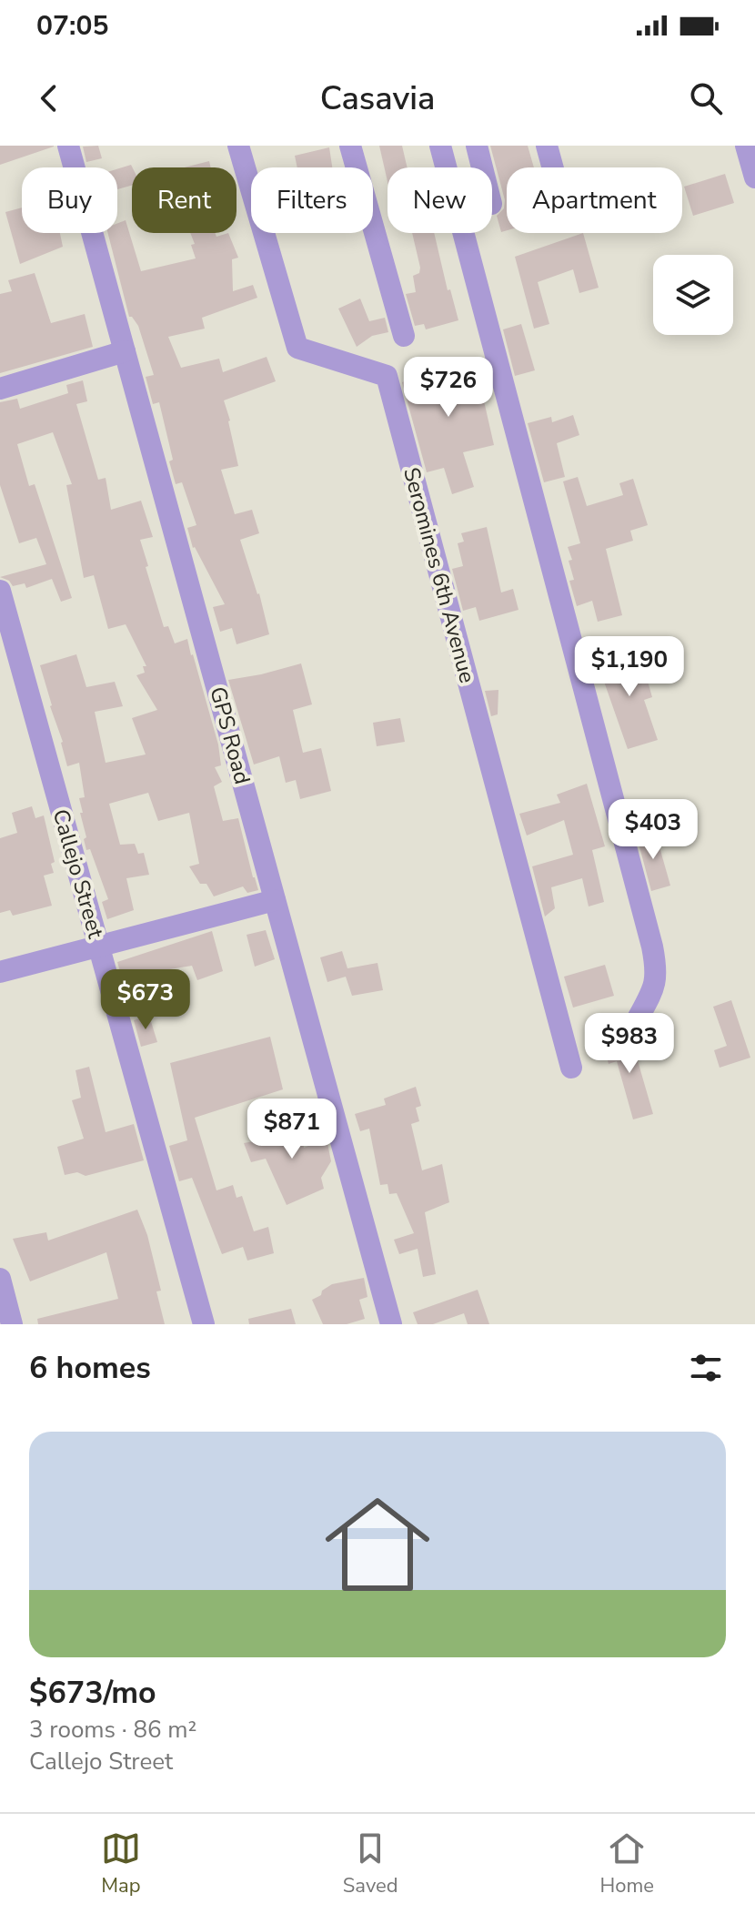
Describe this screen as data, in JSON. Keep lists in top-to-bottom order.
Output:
{
  "streets": {
    "street": ["Seromines 6th Avenue", "GPS Road", "Callejo Street"]
  },
  "page": {
    "status": "07:05",
    "header": "Casavia",
    "chip": [
      "Buy",
      "Rent",
      "Filters",
      "New",
      "Apartment"
    ],
    "price": [
      "$726",
      "$1,190",
      "$403",
      "$673",
      "$983",
      "$871"
    ],
    "heading": "6 homes",
    "list": [
      {
        "name": "$673/mo",
        "note": "3 rooms · 86 m² · Callejo Street"
      }
    ],
    "tabs": ["Map", "Saved", "Home"]
  }
}
